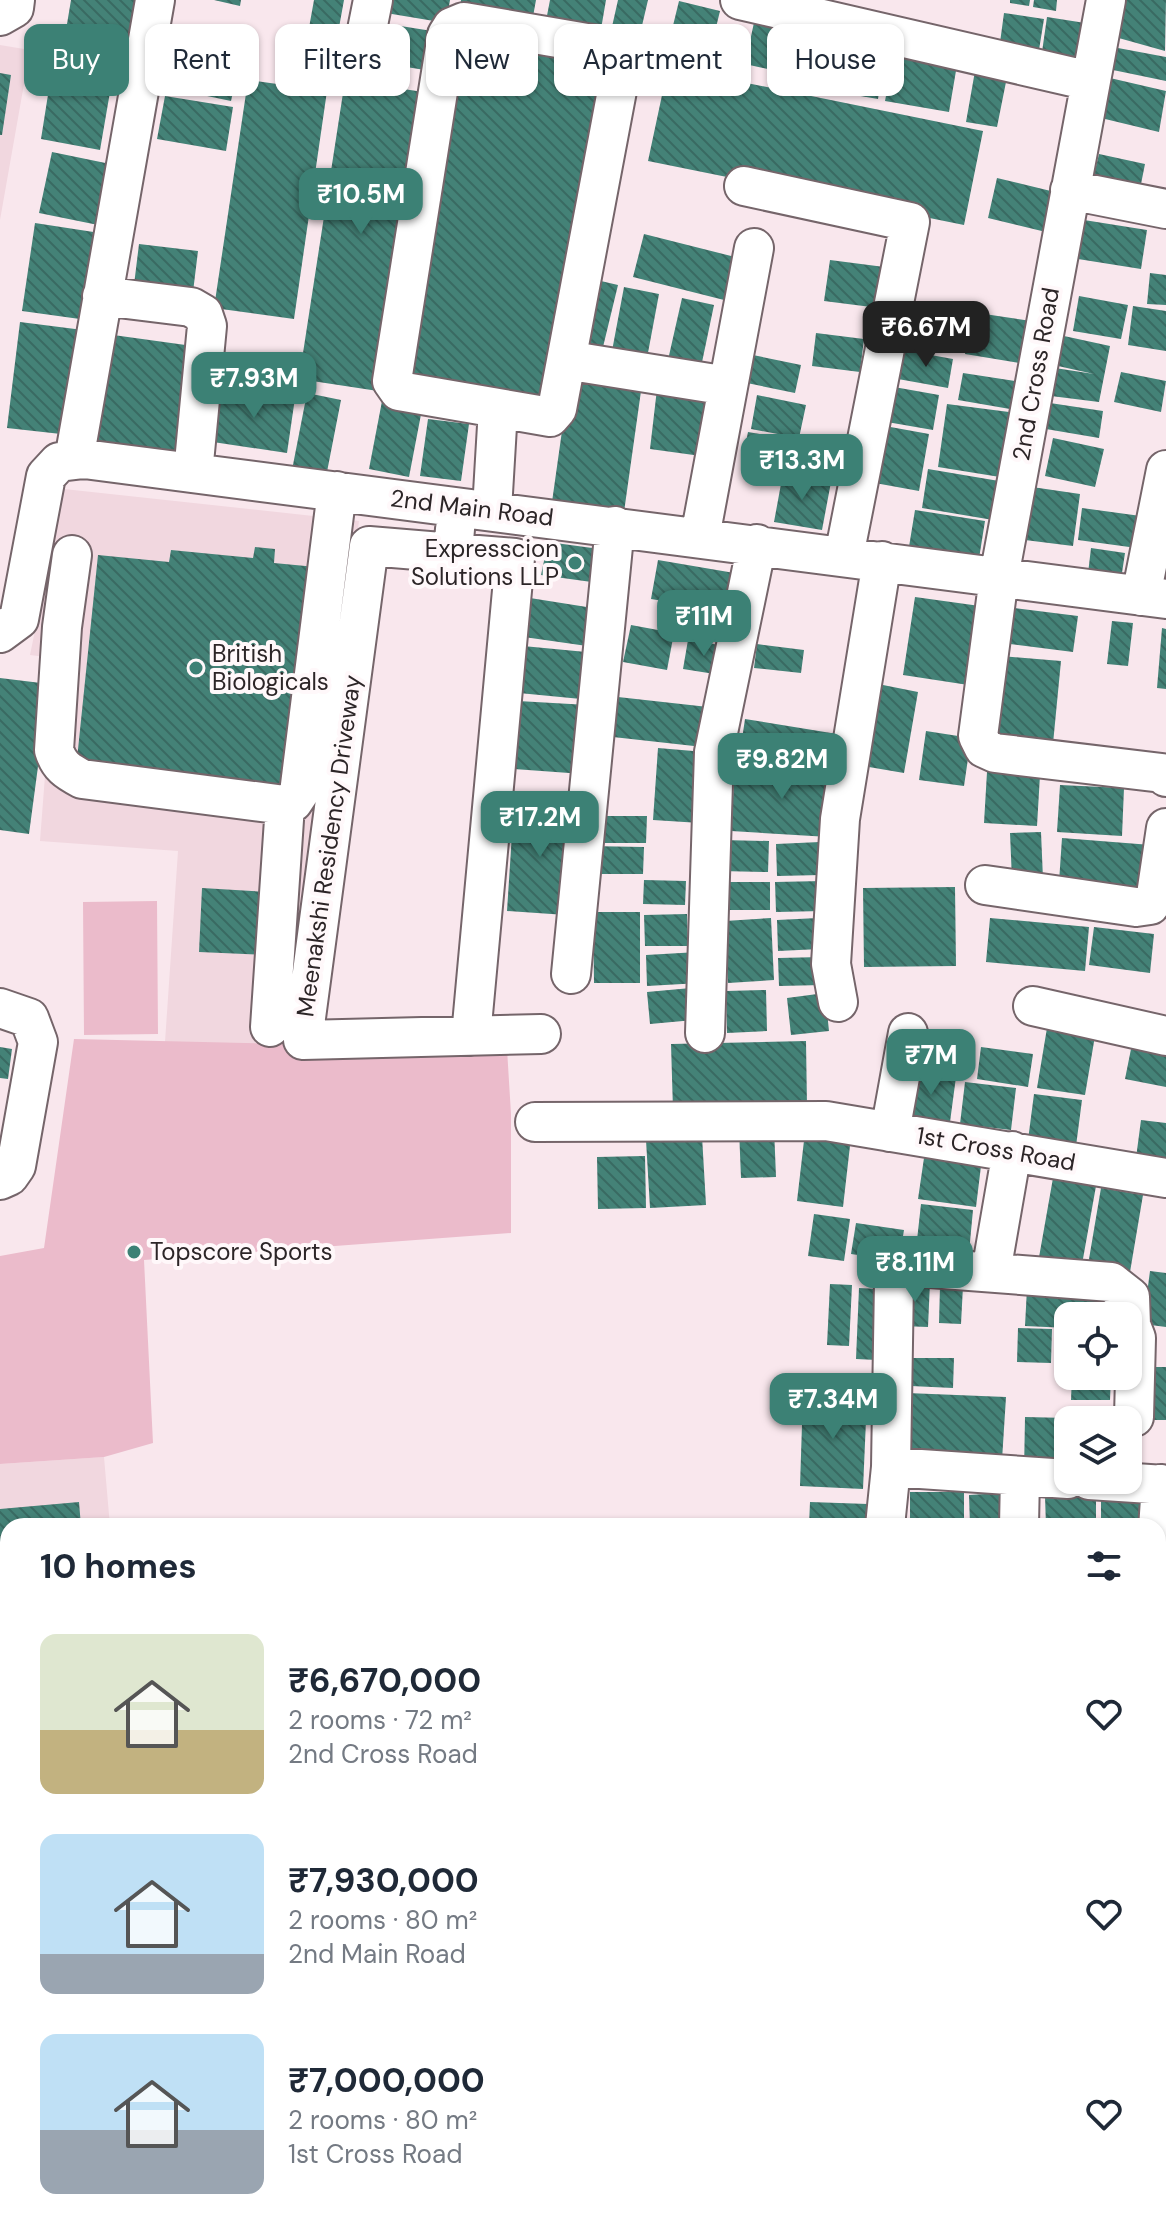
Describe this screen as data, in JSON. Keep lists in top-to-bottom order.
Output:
{
  "streets": {
    "street": [
      "2nd Cross Road",
      "2nd Main Road",
      "Meenakshi Residency Driveway",
      "1st Cross Road"
    ]
  },
  "crossings": [
    ["2nd Cross Road", "2nd Main Road"]
  ],
  "places": ["Expresscion Solutions LLP", "British Biologicals", "Topscore Sports"],
  "page": {
    "chip": [
      "Buy",
      "Rent",
      "Filters",
      "New",
      "Apartment",
      "House"
    ],
    "price": [
      "₹10.5M",
      "₹6.67M",
      "₹7.93M",
      "₹13.3M",
      "₹11M",
      "₹9.82M",
      "₹17.2M",
      "₹7M",
      "₹8.11M",
      "₹7.34M"
    ],
    "heading": "10 homes",
    "list": [
      {
        "name": "₹6,670,000",
        "note": "2 rooms · 72 m² · 2nd Cross Road"
      },
      {
        "name": "₹7,930,000",
        "note": "2 rooms · 80 m² · 2nd Main Road"
      },
      {
        "name": "₹7,000,000",
        "note": "2 rooms · 80 m² · 1st Cross Road"
      }
    ]
  }
}
